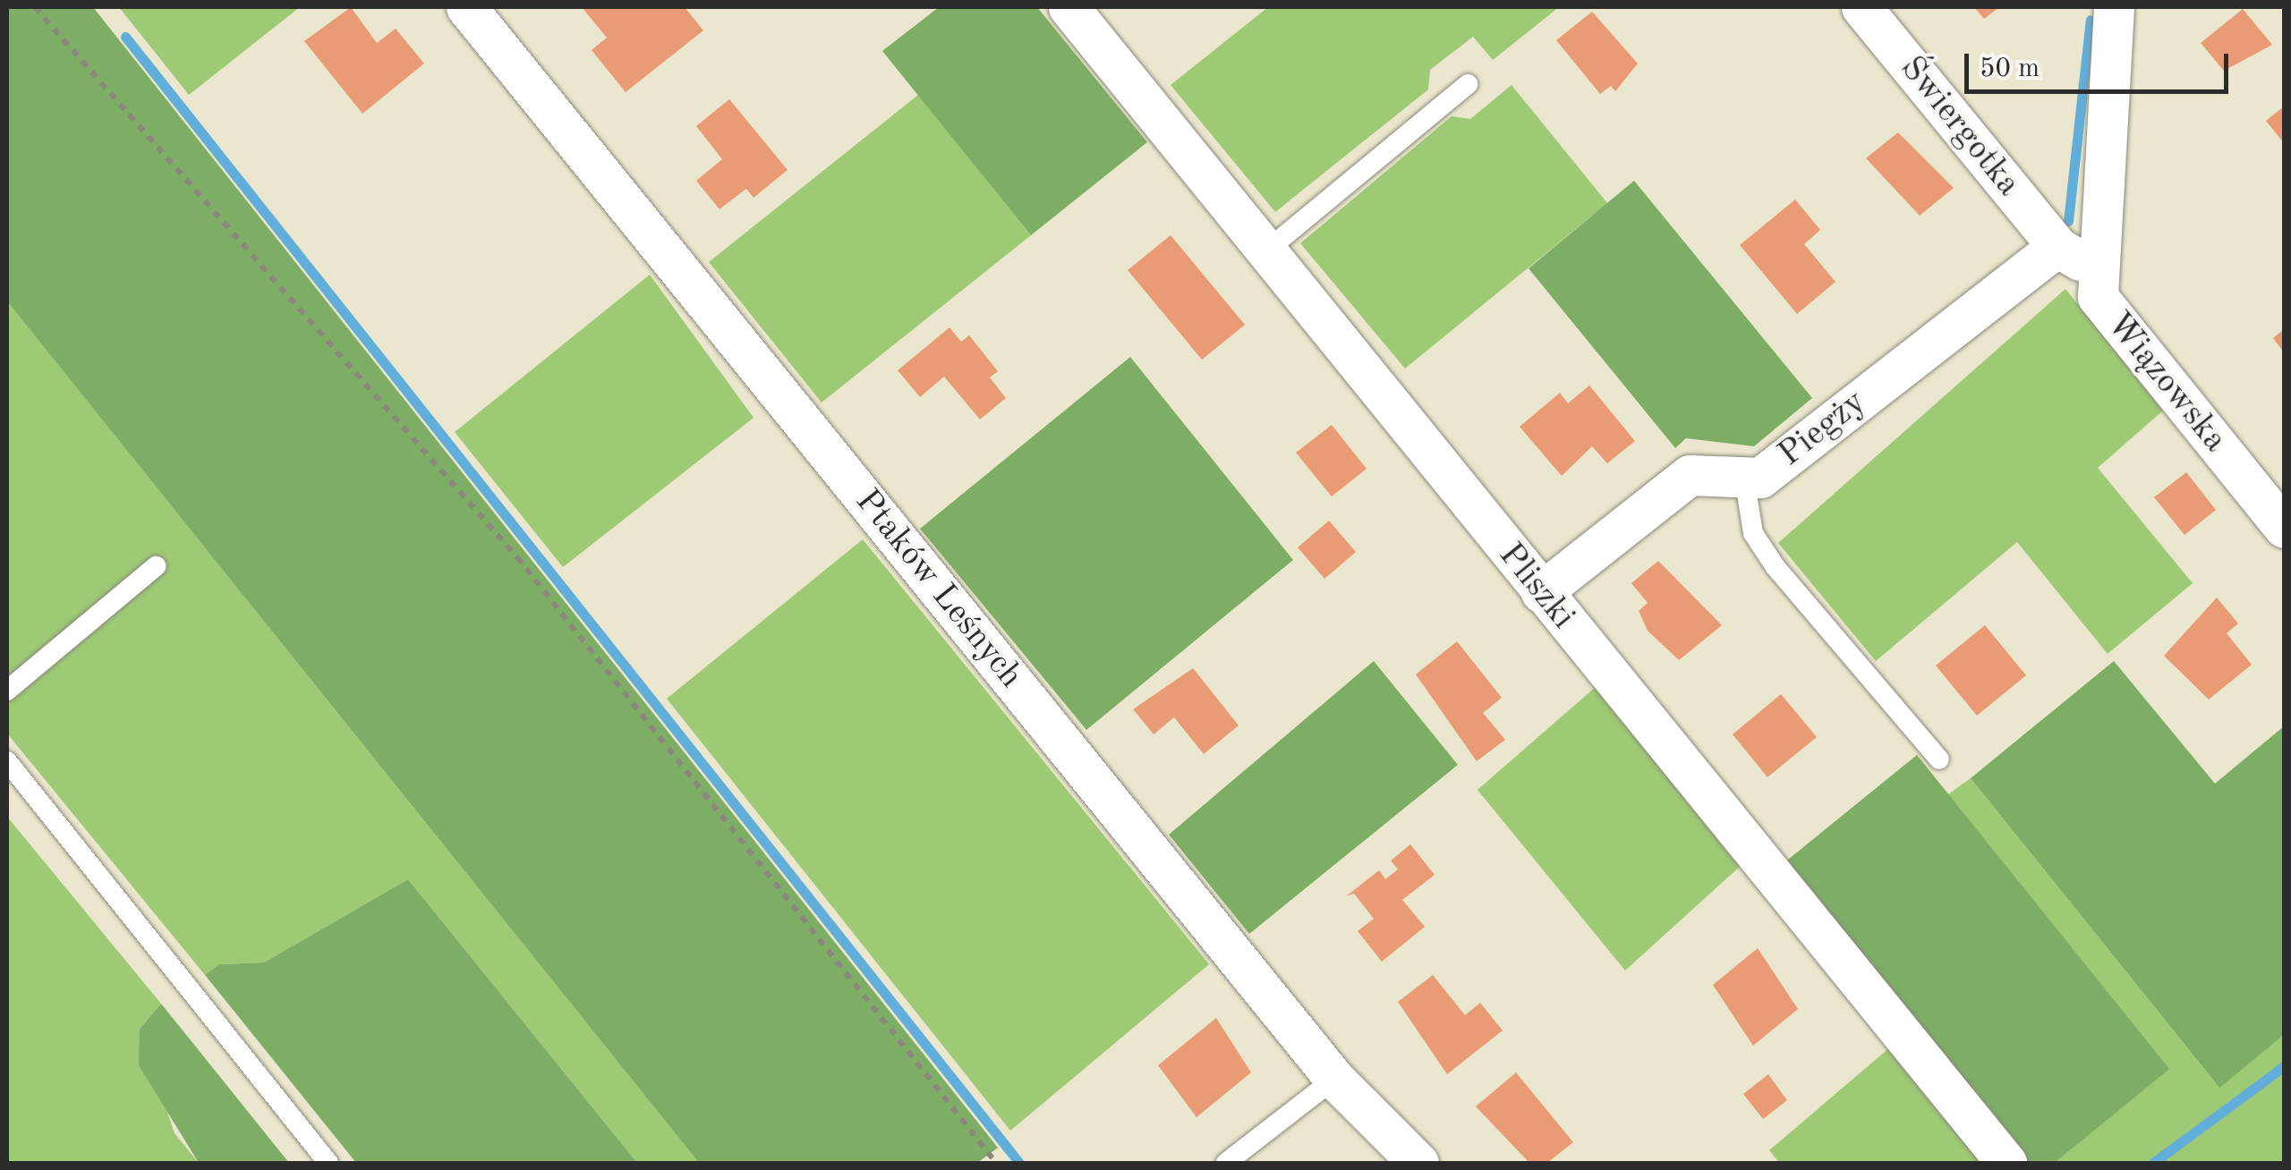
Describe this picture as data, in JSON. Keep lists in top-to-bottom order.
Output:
{
  "streets": {
    "street": [
      "Świergotka",
      "Wiązowska",
      "Piegży",
      "Pliszki",
      "Ptaków Leśnych"
    ]
  },
  "crossings": [
    ["Świergotka", "Piegży"],
    ["Piegży", "Pliszki"]
  ],
  "scale_bar": "50 m"
}
